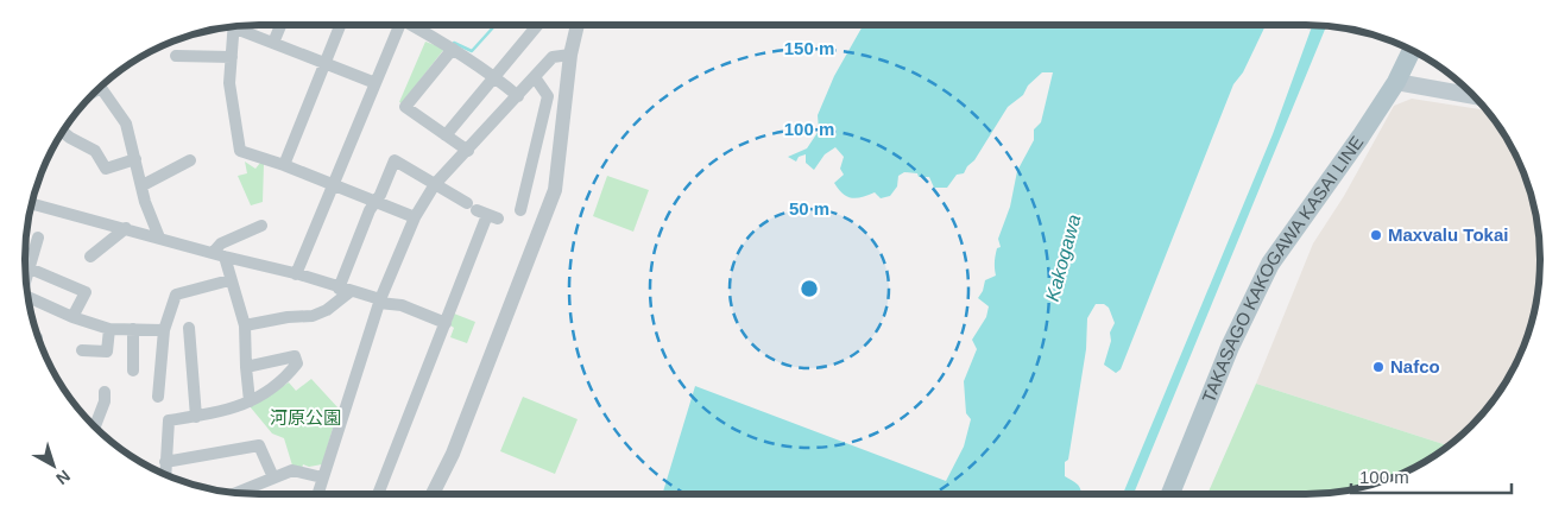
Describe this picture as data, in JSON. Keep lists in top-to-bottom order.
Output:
{
  "streets": {
    "main road": ["TAKASAGO KAKOGAWA KASAI LINE"]
  },
  "water": ["Kakogawa"],
  "parks": ["河原公園"],
  "places": ["Maxvalu Tokai", "Nafco"],
  "scale_bar": "100 m",
  "north": "bottom right",
  "rings": ["150 m", "100 m", "50 m"]
}
